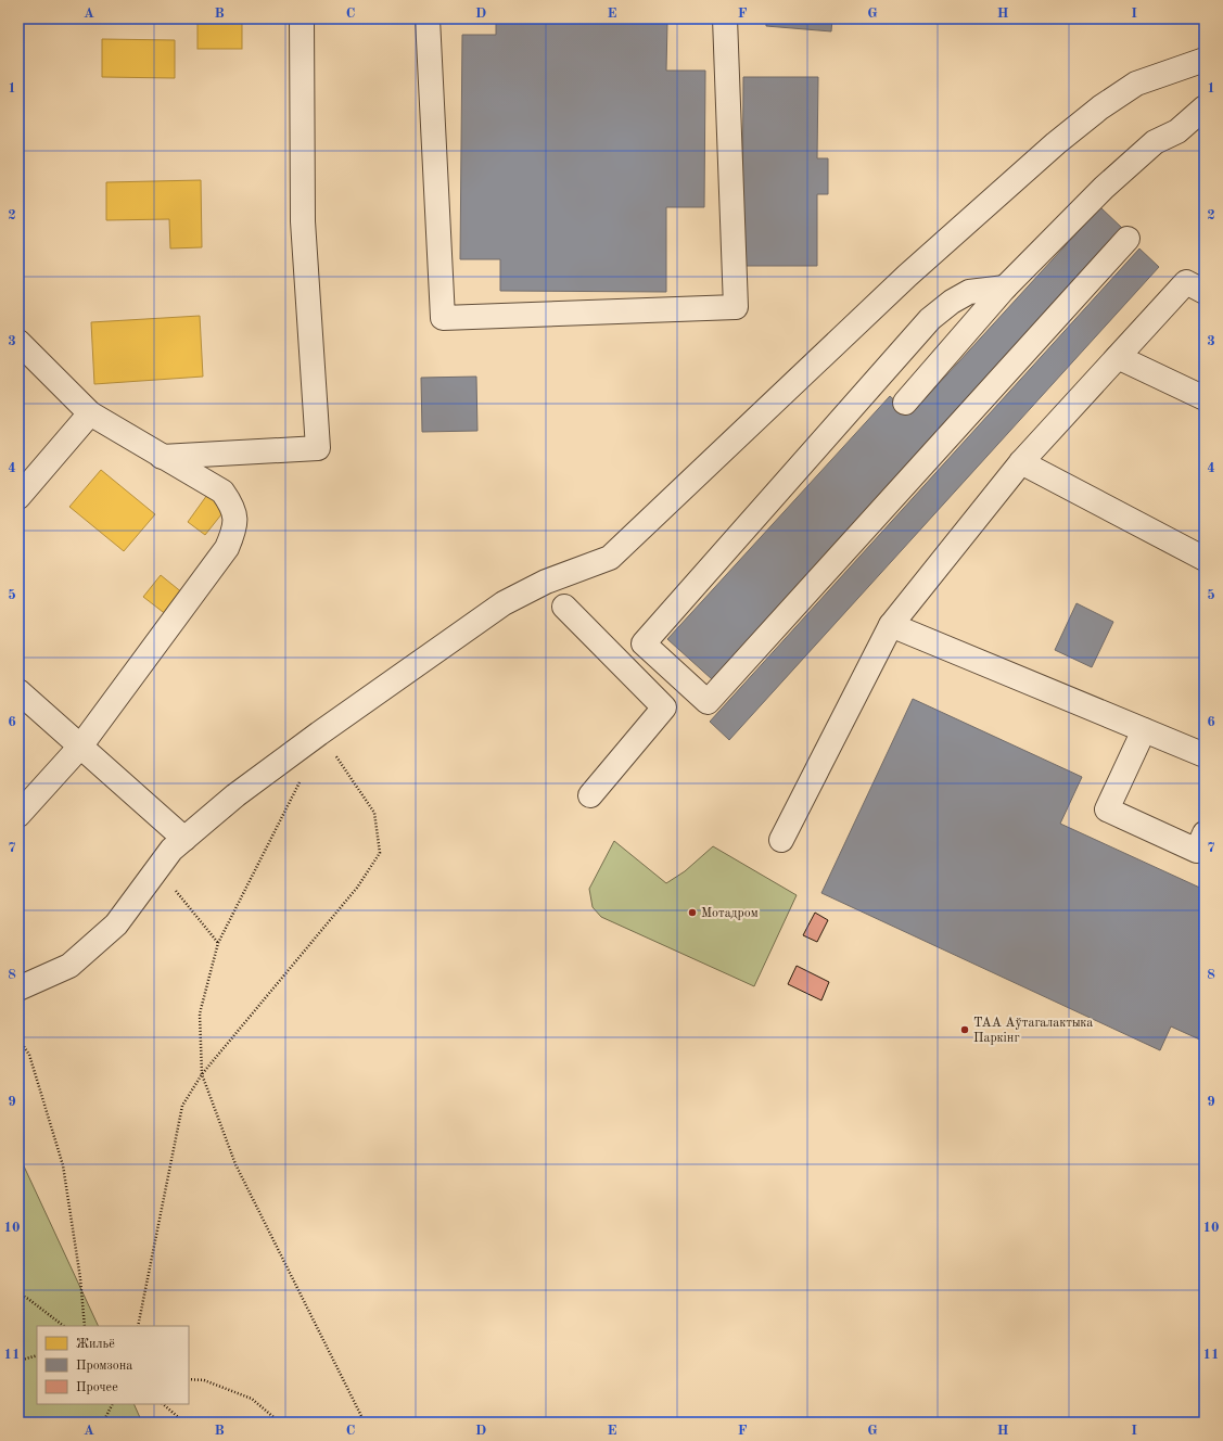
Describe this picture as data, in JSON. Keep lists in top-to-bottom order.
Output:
{
  "places": ["Мотадром", "ТАА Аўтагалактыка Паркінг"],
  "legend": ["Жильё", "Промзона", "Прочее"],
  "grid": {
    "columns": [
      "A",
      "B",
      "C",
      "D",
      "E",
      "F",
      "G",
      "H",
      "I"
    ],
    "rows": [
      "1",
      "2",
      "3",
      "4",
      "5",
      "6",
      "7",
      "8",
      "9",
      "10",
      "11"
    ]
  }
}
